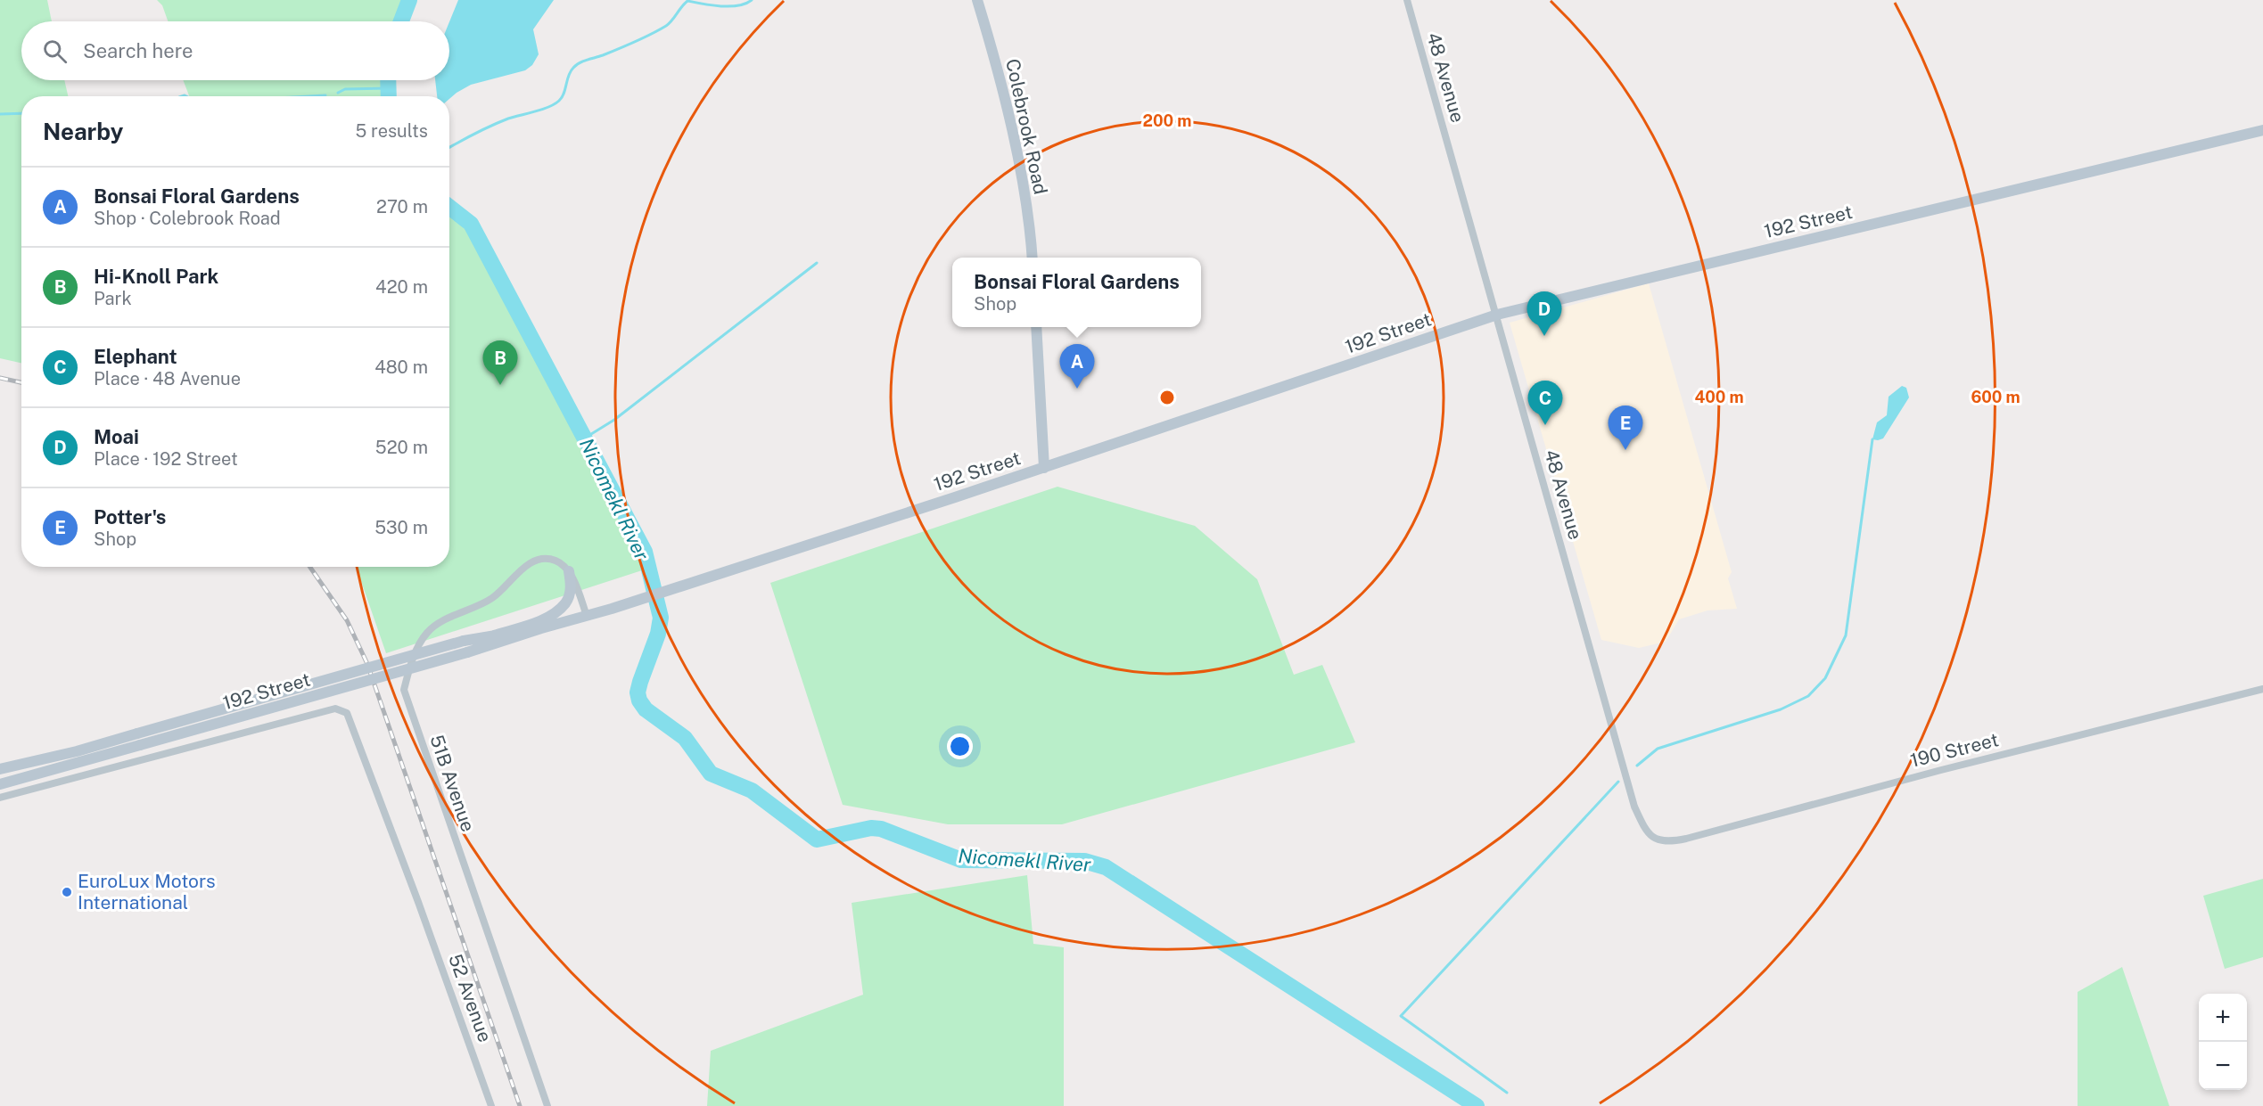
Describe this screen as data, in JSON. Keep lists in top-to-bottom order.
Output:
{
  "streets": {
    "main road": ["Colebrook Road", "192 Street"],
    "street": [
      "48 Avenue",
      "190 Street",
      "51B Avenue",
      "52 Avenue"
    ]
  },
  "crossings": [
    ["48 Avenue", "192 Street"],
    ["48 Avenue", "190 Street"]
  ],
  "water": ["Nicomekl River"],
  "places": ["EuroLux Motors International"],
  "page": {
    "search": "Search here",
    "heading": ["Nearby", "5 results"],
    "list": [
      {
        "mark": "A",
        "name": "Bonsai Floral Gardens",
        "note": "Shop · Colebrook Road",
        "value": "270 m"
      },
      {
        "mark": "B",
        "name": "Hi-Knoll Park",
        "note": "Park",
        "value": "420 m"
      },
      {
        "mark": "C",
        "name": "Elephant",
        "note": "Place · 48 Avenue",
        "value": "480 m"
      },
      {
        "mark": "D",
        "name": "Moai",
        "note": "Place · 192 Street",
        "value": "520 m"
      },
      {
        "mark": "E",
        "name": "Potter's",
        "note": "Shop",
        "value": "530 m"
      }
    ],
    "popup": ["Bonsai Floral Gardens", "Shop"],
    "pins": [
      "D",
      "B",
      "A",
      "C",
      "E"
    ],
    "map_buttons": ["+", "−"]
  },
  "rings": ["200 m", "400 m", "600 m"]
}
